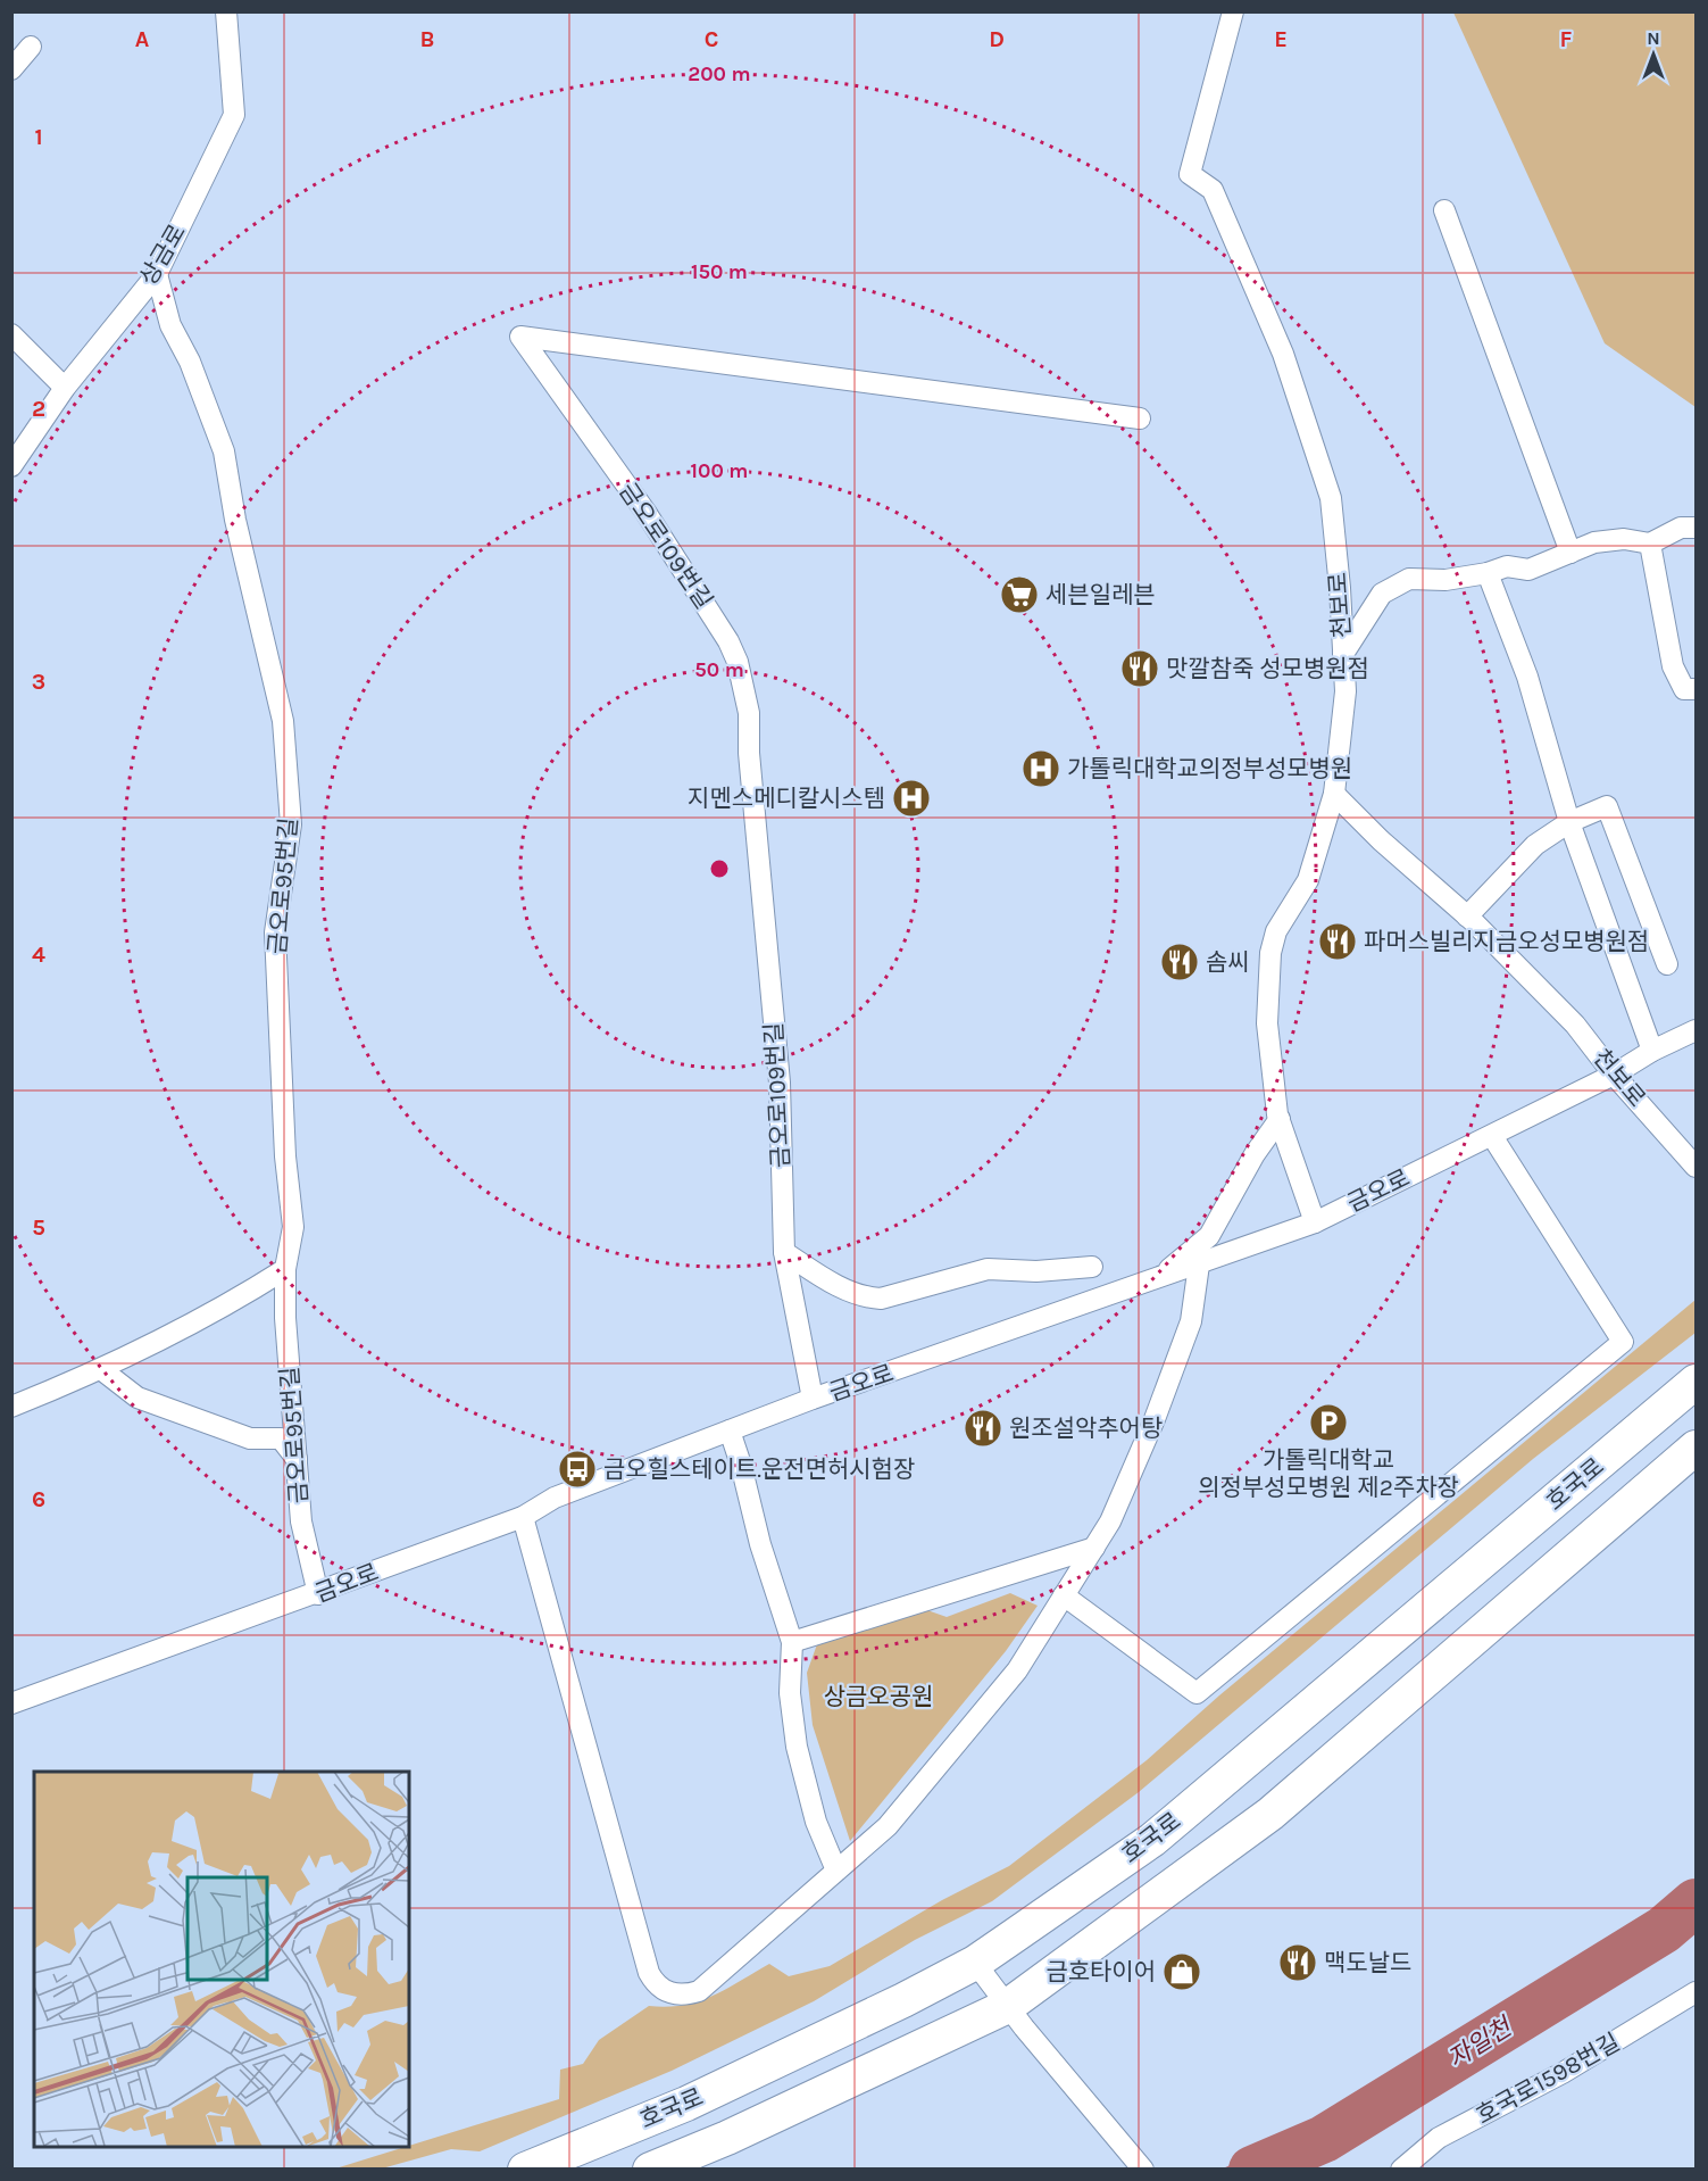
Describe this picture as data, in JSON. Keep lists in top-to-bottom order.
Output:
{
  "streets": {
    "main road": ["호국로"],
    "street": [
      "상금로",
      "금오로109번길",
      "천보로",
      "금오로95번길",
      "금오로",
      "호국로1598번길"
    ]
  },
  "crossings": [
    ["상금로", "금오로95번길"],
    ["금오로109번길", "금오로"],
    ["천보로", "금오로"],
    ["금오로95번길", "금오로"]
  ],
  "water": ["자일천"],
  "parks": ["상금오공원"],
  "places": {
    "supermarket": ["세븐일레븐"],
    "restaurant": [
      "맛깔참죽 성모병원점",
      "파머스빌리지금오성모병원점",
      "솜씨",
      "원조설악추어탕",
      "맥도날드"
    ],
    "hospital": ["가톨릭대학교의정부성모병원", "지멘스메디칼시스템"],
    "parking": ["가톨릭대학교 의정부성모병원 제2주차장"],
    "bus stop": ["금오힐스테이트.운전면허시험장"],
    "shop": ["금호타이어"]
  },
  "north": "top",
  "grid": {
    "columns": [
      "A",
      "B",
      "C",
      "D",
      "E",
      "F"
    ],
    "rows": [
      "1",
      "2",
      "3",
      "4",
      "5",
      "6"
    ]
  },
  "rings": [
    "200 m",
    "150 m",
    "100 m",
    "50 m"
  ]
}
